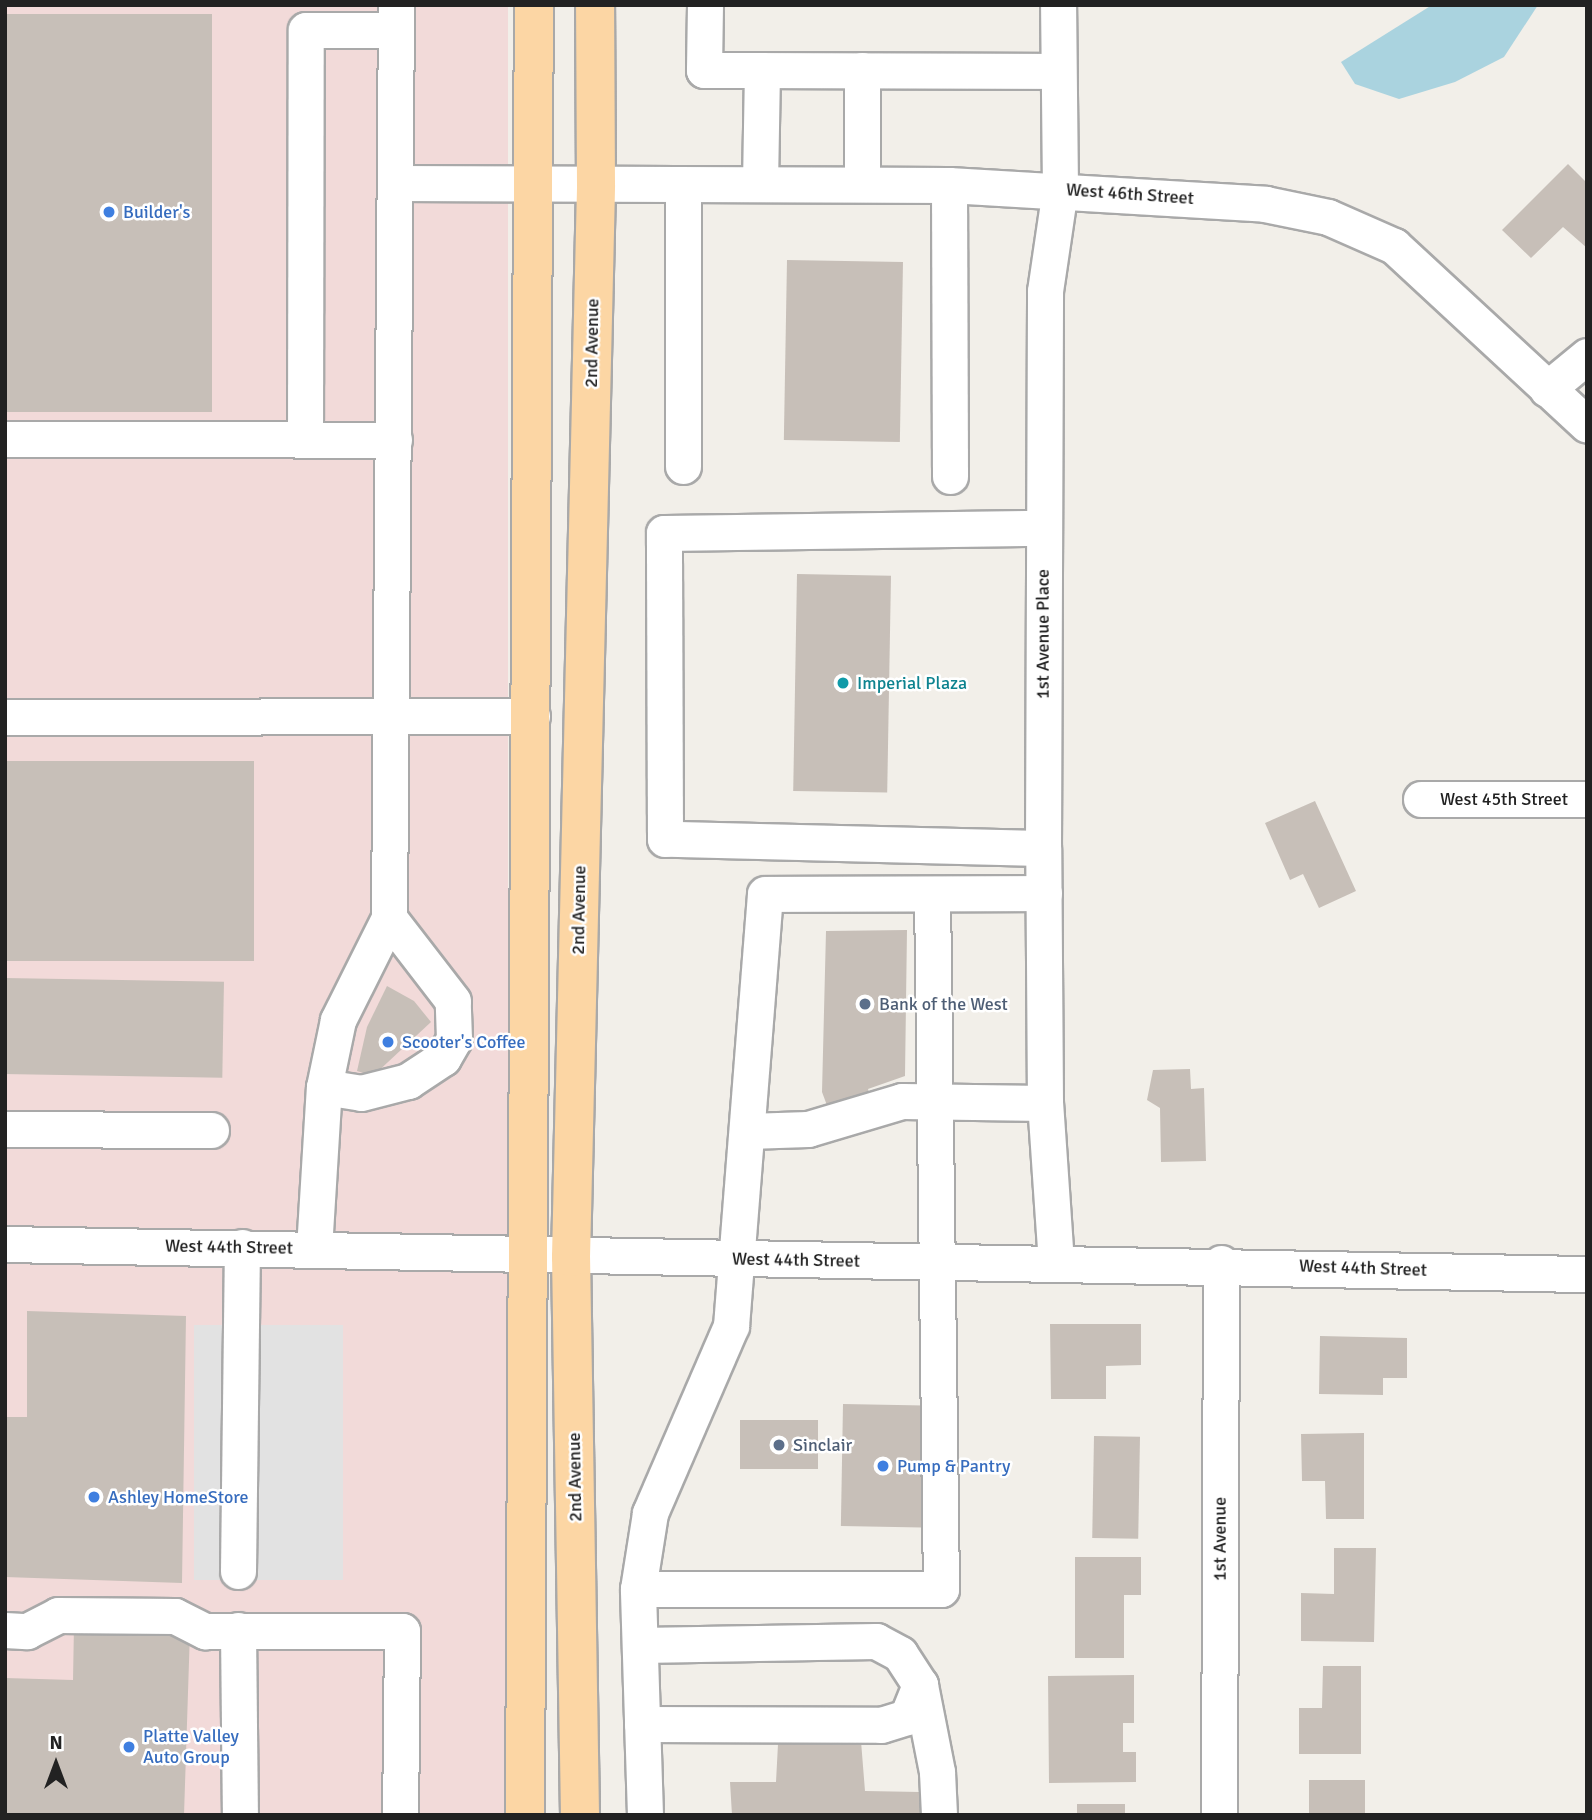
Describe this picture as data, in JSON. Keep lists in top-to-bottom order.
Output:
{
  "streets": {
    "main road": ["2nd Avenue"],
    "street": [
      "West 46th Street",
      "1st Avenue Place",
      "West 45th Street",
      "West 44th Street",
      "1st Avenue"
    ]
  },
  "crossings": [
    ["West 46th Street", "2nd Avenue"],
    ["West 46th Street", "1st Avenue Place"],
    ["2nd Avenue", "West 44th Street"],
    ["1st Avenue Place", "West 44th Street"],
    ["West 44th Street", "1st Avenue"]
  ],
  "places": [
    "Builder's",
    "Imperial Plaza",
    "Bank of the West",
    "Scooter's Coffee",
    "Sinclair",
    "Pump & Pantry",
    "Ashley HomeStore",
    "Platte Valley Auto Group"
  ],
  "north": "top"
}
